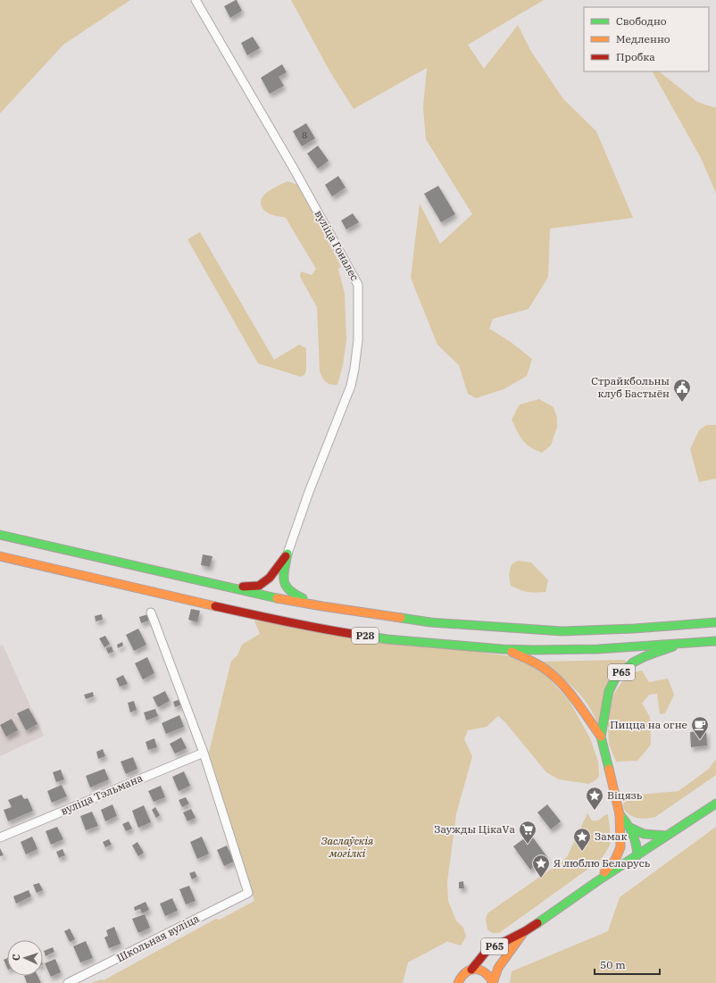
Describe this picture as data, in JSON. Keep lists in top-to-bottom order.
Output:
{
  "streets": {
    "main road": ["Р28", "Р65"],
    "street": ["вуліца Гоналес", "вуліца Тэльмана", "Школьная вуліца"]
  },
  "crossings": [
    ["Р28", "Р65"],
    ["вуліца Тэльмана", "Школьная вуліца"]
  ],
  "parks": ["Заслаўскія могілкі"],
  "places": {
    "public building": ["Страйкбольны клуб Бастыён"],
    "cafe": ["Пицца на огне"],
    "place": ["Віцязь", "Замак", "Я люблю Беларусь"],
    "supermarket": ["Заужды ЦікаVа"]
  },
  "house_numbers": ["8"],
  "legend": ["Свободно", "Медленно", "Пробка"],
  "scale_bar": "50 m",
  "north": "left"
}
